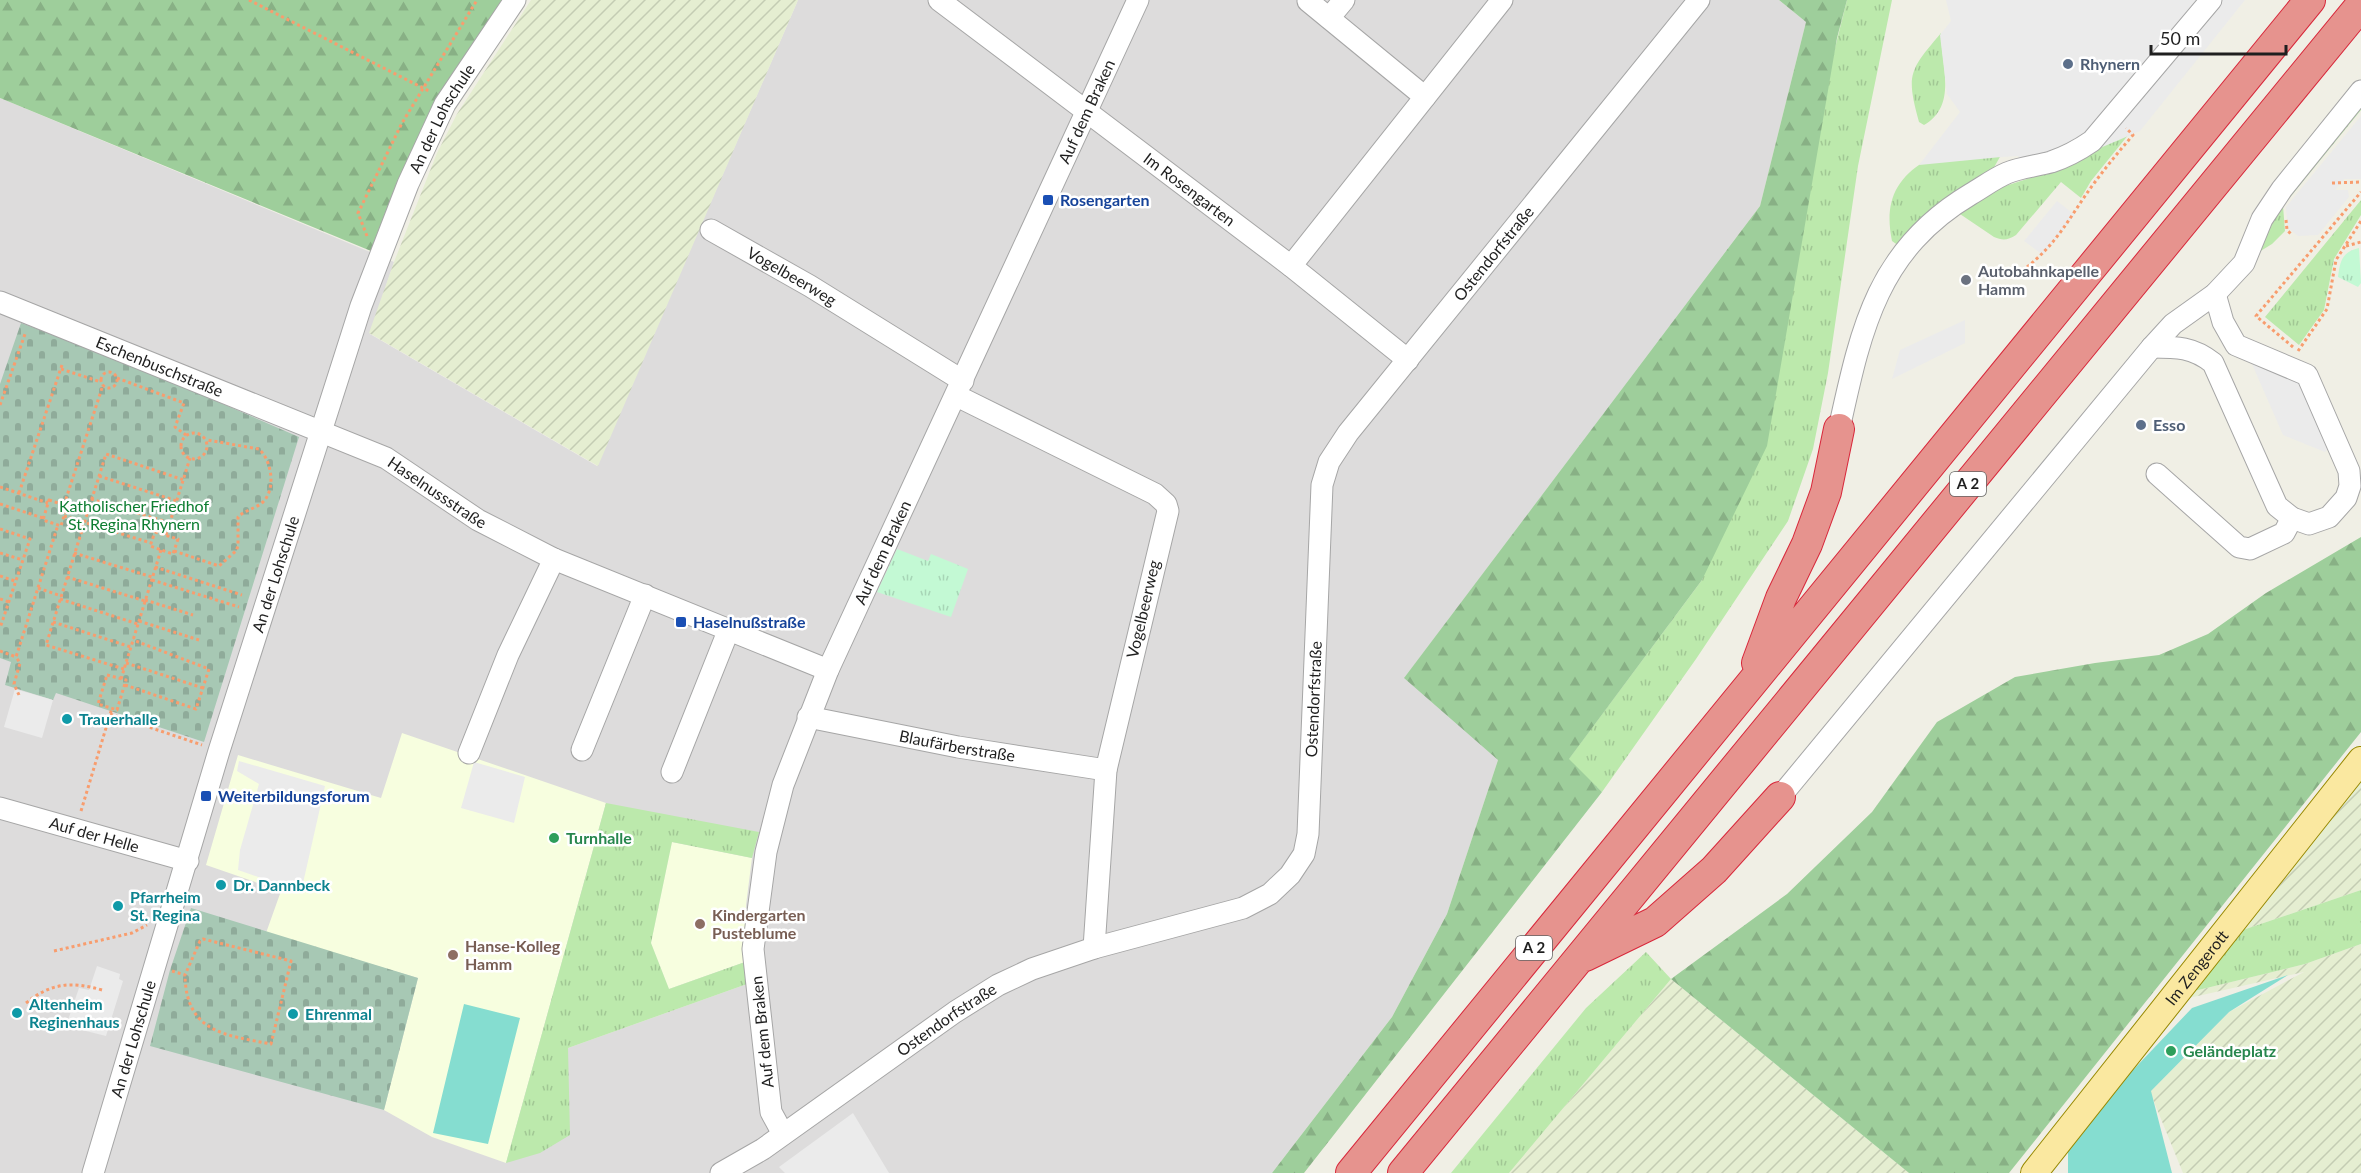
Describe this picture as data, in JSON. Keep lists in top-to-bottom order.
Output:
{
  "streets": {
    "highway": ["A 2"],
    "main road": ["Im Zengerott"],
    "street": [
      "Auf dem Braken",
      "An der Lohschule",
      "Im Rosengarten",
      "Ostendorfstraße",
      "Vogelbeerweg",
      "Eschenbuschstraße",
      "Haselnussstraße",
      "Blaufärberstraße",
      "Auf der Helle"
    ]
  },
  "crossings": [
    ["Auf dem Braken", "Im Rosengarten"],
    ["Auf dem Braken", "Ostendorfstraße"],
    ["Auf dem Braken", "Vogelbeerweg"],
    ["Auf dem Braken", "Haselnussstraße"],
    ["Auf dem Braken", "Blaufärberstraße"],
    ["An der Lohschule", "Eschenbuschstraße"],
    ["An der Lohschule", "Haselnussstraße"],
    ["An der Lohschule", "Auf der Helle"],
    ["Im Rosengarten", "Ostendorfstraße"],
    ["Ostendorfstraße", "Vogelbeerweg"],
    ["Vogelbeerweg", "Blaufärberstraße"],
    ["Eschenbuschstraße", "Haselnussstraße"]
  ],
  "parks": ["Katholischer Friedhof St. Regina Rhynern"],
  "places": {
    "other": [
      "Rhynern",
      "Autobahnkapelle Hamm",
      "Esso",
      "Trauerhalle",
      "Turnhalle",
      "Dr. Dannbeck",
      "Pfarrheim St. Regina",
      "Kindergarten Pusteblume",
      "Hanse-Kolleg Hamm",
      "Altenheim Reginenhaus",
      "Ehrenmal",
      "Geländeplatz"
    ],
    "transit": ["Rosengarten", "Haselnußstraße", "Weiterbildungsforum"]
  },
  "scale_bar": "50 m"
}
